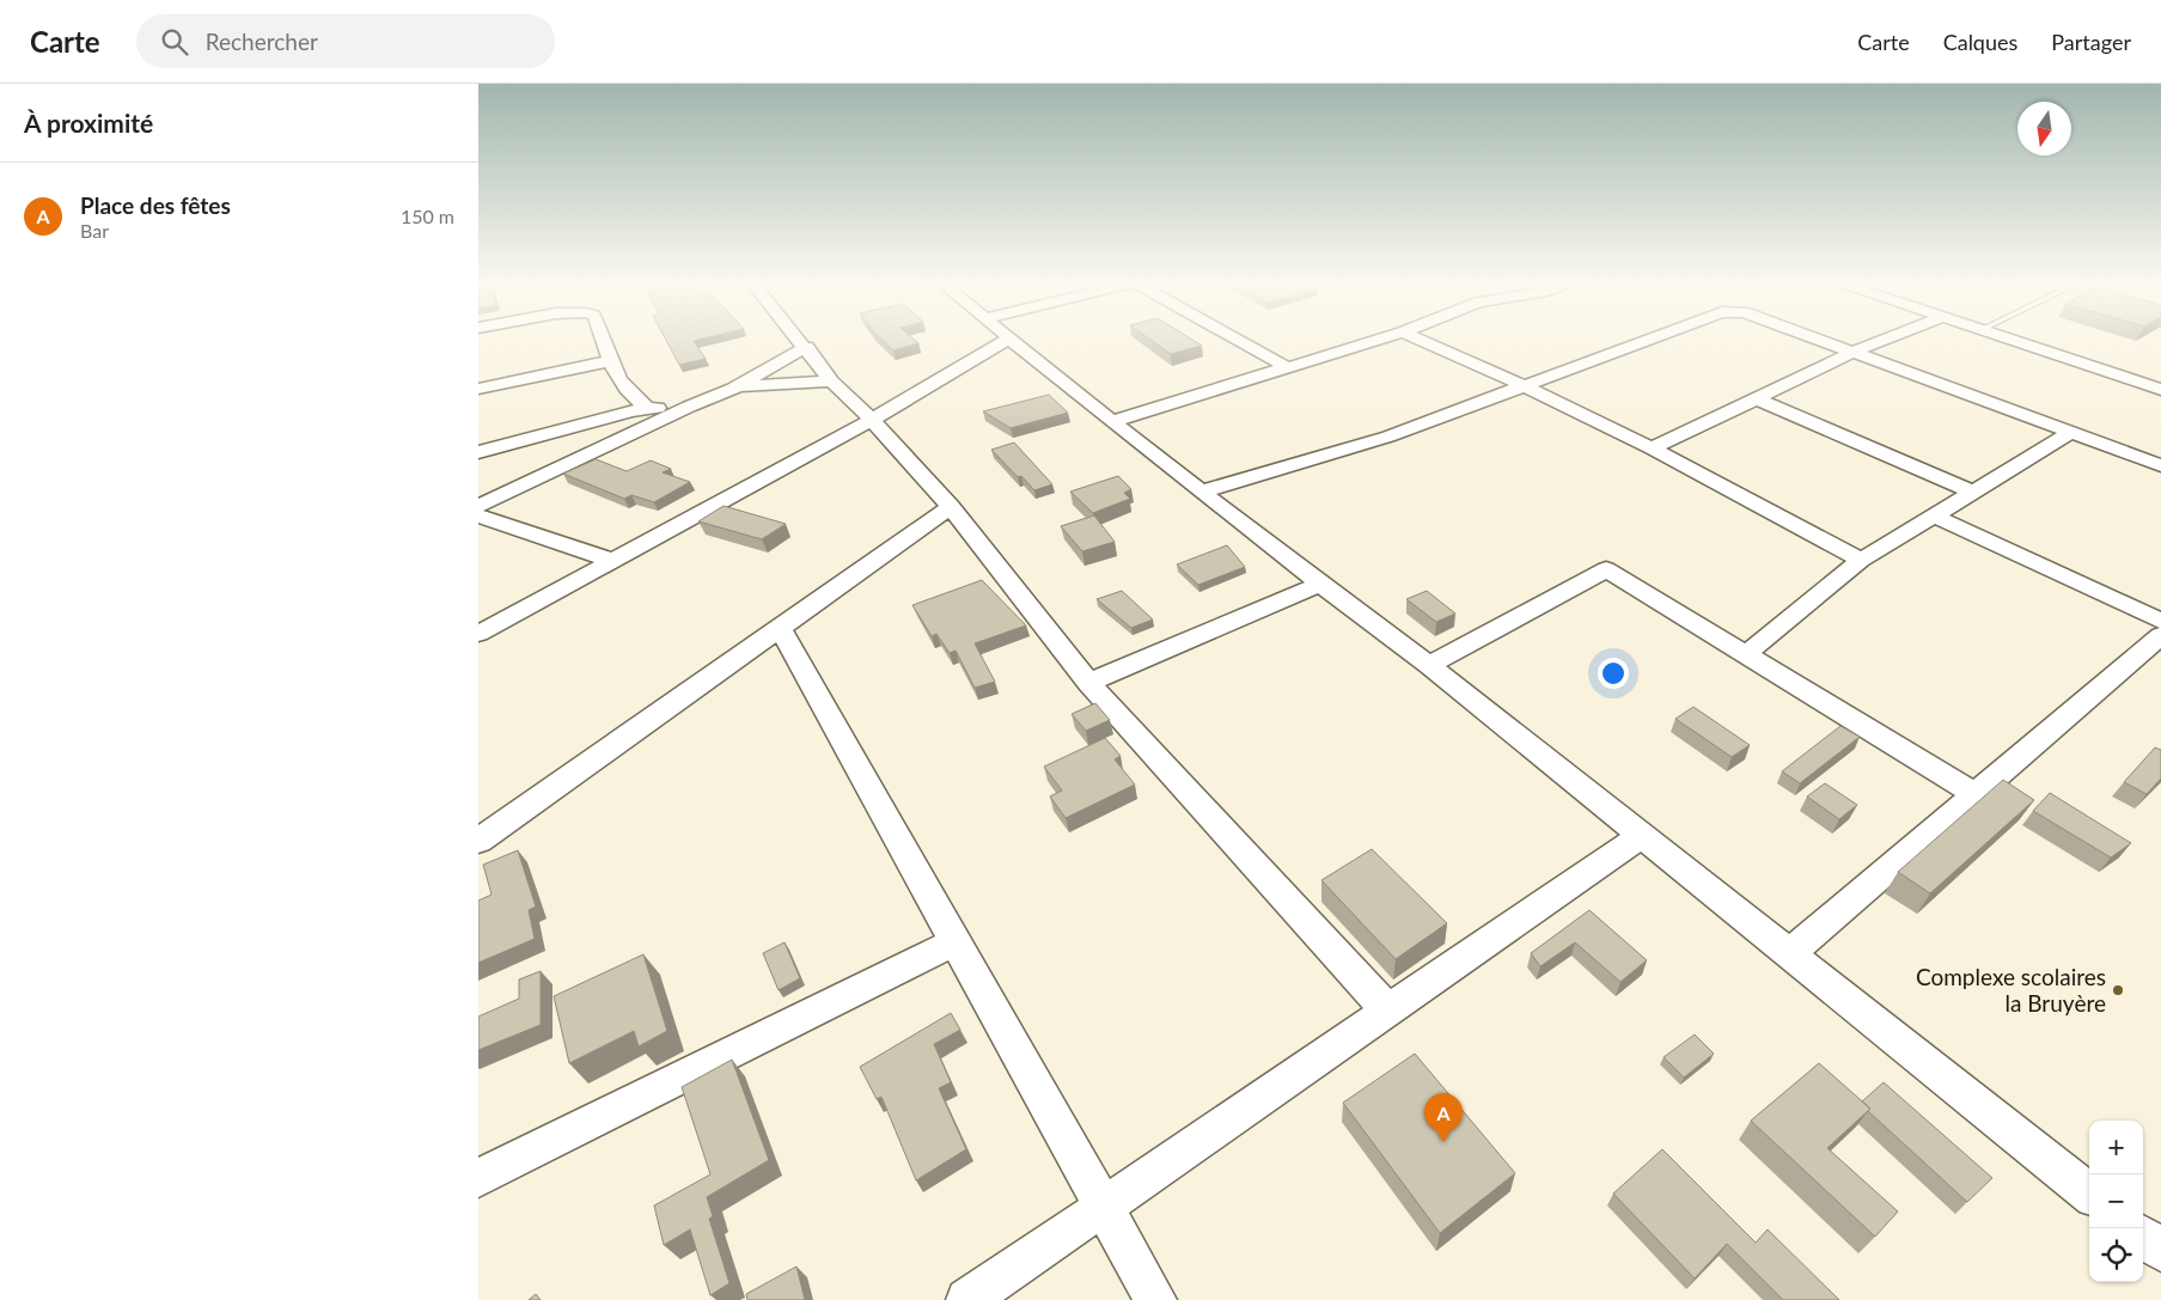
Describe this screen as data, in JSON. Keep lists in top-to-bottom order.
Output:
{
  "places": ["Complexe scolaires la Bruyère"],
  "north": "bottom",
  "page": {
    "header": "Carte",
    "search": "Rechercher",
    "nav": ["Carte", "Calques", "Partager"],
    "heading": "À proximité",
    "list": [
      {
        "mark": "A",
        "name": "Place des fêtes",
        "note": "Bar",
        "value": "150 m"
      }
    ],
    "pins": "A",
    "map_buttons": ["+", "−"]
  }
}
